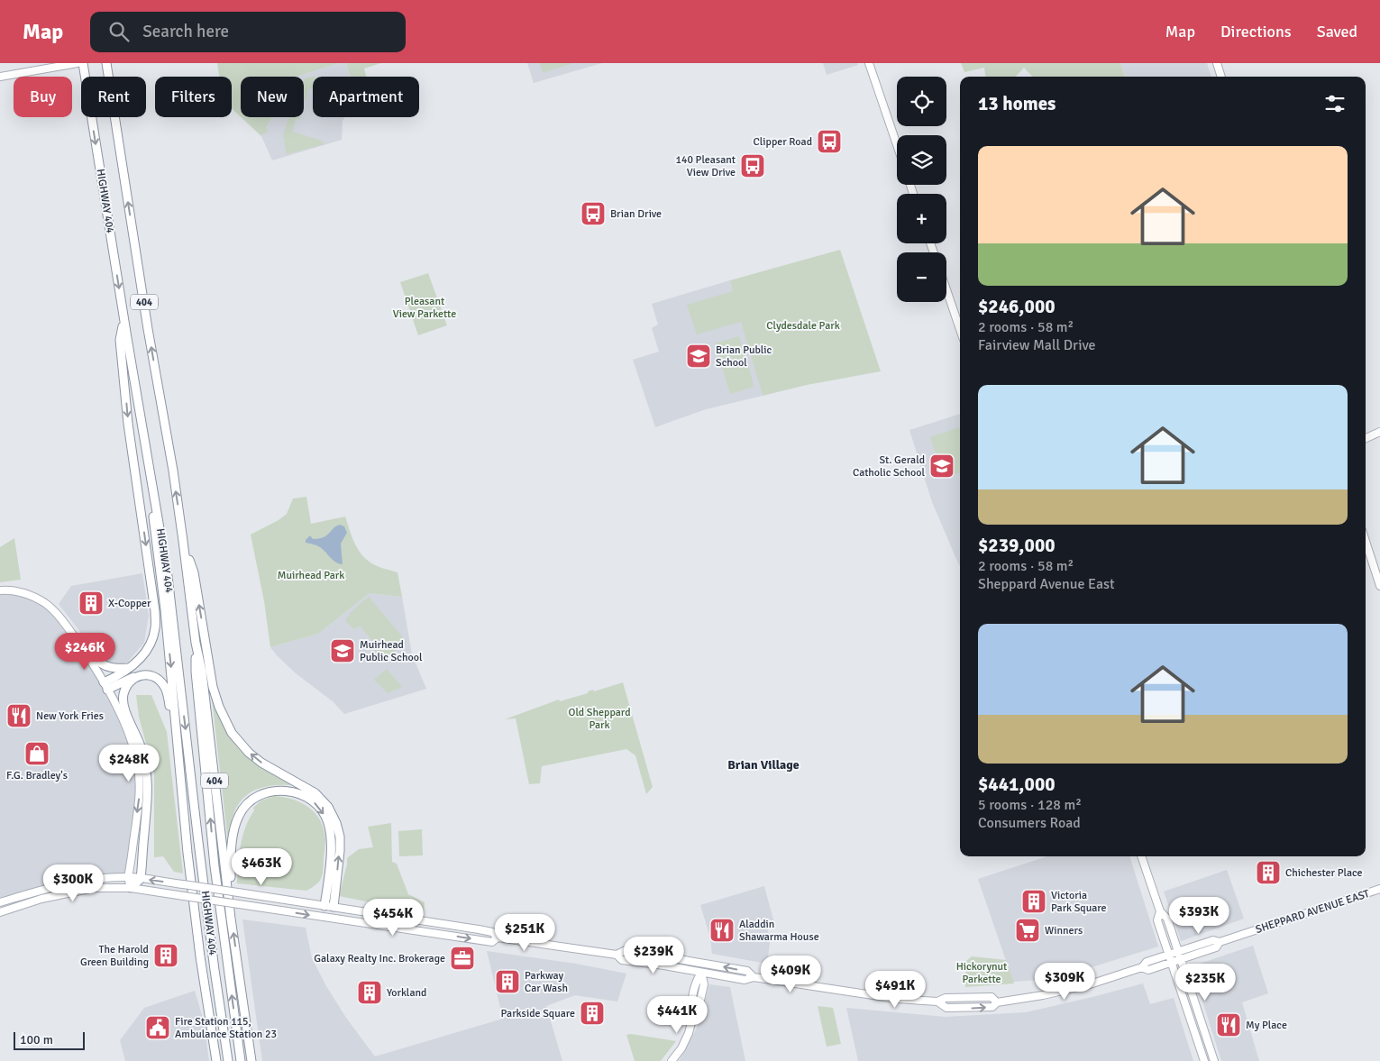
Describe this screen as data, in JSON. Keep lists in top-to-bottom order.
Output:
{
  "streets": {
    "highway": ["HIGHWAY 404", "404"],
    "main road": ["SHEPPARD AVENUE EAST"]
  },
  "districts": ["Brian Village"],
  "parks": [
    "Pleasant View Parkette",
    "Clydesdale Park",
    "Muirhead Park",
    "Old Sheppard Park",
    "Hickorynut Parkette"
  ],
  "places": {
    "bus stop": ["Clipper Road", "140 Pleasant View Drive", "Brian Drive"],
    "school or university": ["Brian Public School", "St. Gerald Catholic School", "Muirhead Public School"],
    "building": [
      "X-Copper",
      "Chichester Place",
      "Victoria Park Square",
      "The Harold Green Building",
      "Parkway Car Wash",
      "Yorkland",
      "Parkside Square"
    ],
    "restaurant": ["New York Fries", "Aladdin Shawarma House", "My Place"],
    "shop": ["F.G. Bradley's"],
    "supermarket": ["Winners"],
    "office": ["Galaxy Realty Inc. Brokerage"],
    "public building": ["Fire Station 115, Ambulance Station 23"]
  },
  "scale_bar": "100 m",
  "page": {
    "header": "Map",
    "search": "Search here",
    "nav": ["Map", "Directions", "Saved"],
    "map_buttons": ["+", "−"],
    "chip": [
      "Buy",
      "Rent",
      "Filters",
      "New",
      "Apartment"
    ],
    "heading": "13 homes",
    "list": [
      {
        "name": "$246,000",
        "note": "2 rooms · 58 m² · Fairview Mall Drive"
      },
      {
        "name": "$239,000",
        "note": "2 rooms · 58 m² · Sheppard Avenue East"
      },
      {
        "name": "$441,000",
        "note": "5 rooms · 128 m² · Consumers Road"
      }
    ],
    "price": [
      "$246K",
      "$248K",
      "$463K",
      "$300K",
      "$393K",
      "$454K",
      "$251K",
      "$239K",
      "$409K",
      "$309K",
      "$235K",
      "$491K",
      "$441K"
    ],
    "scale": "100 m"
  }
}
